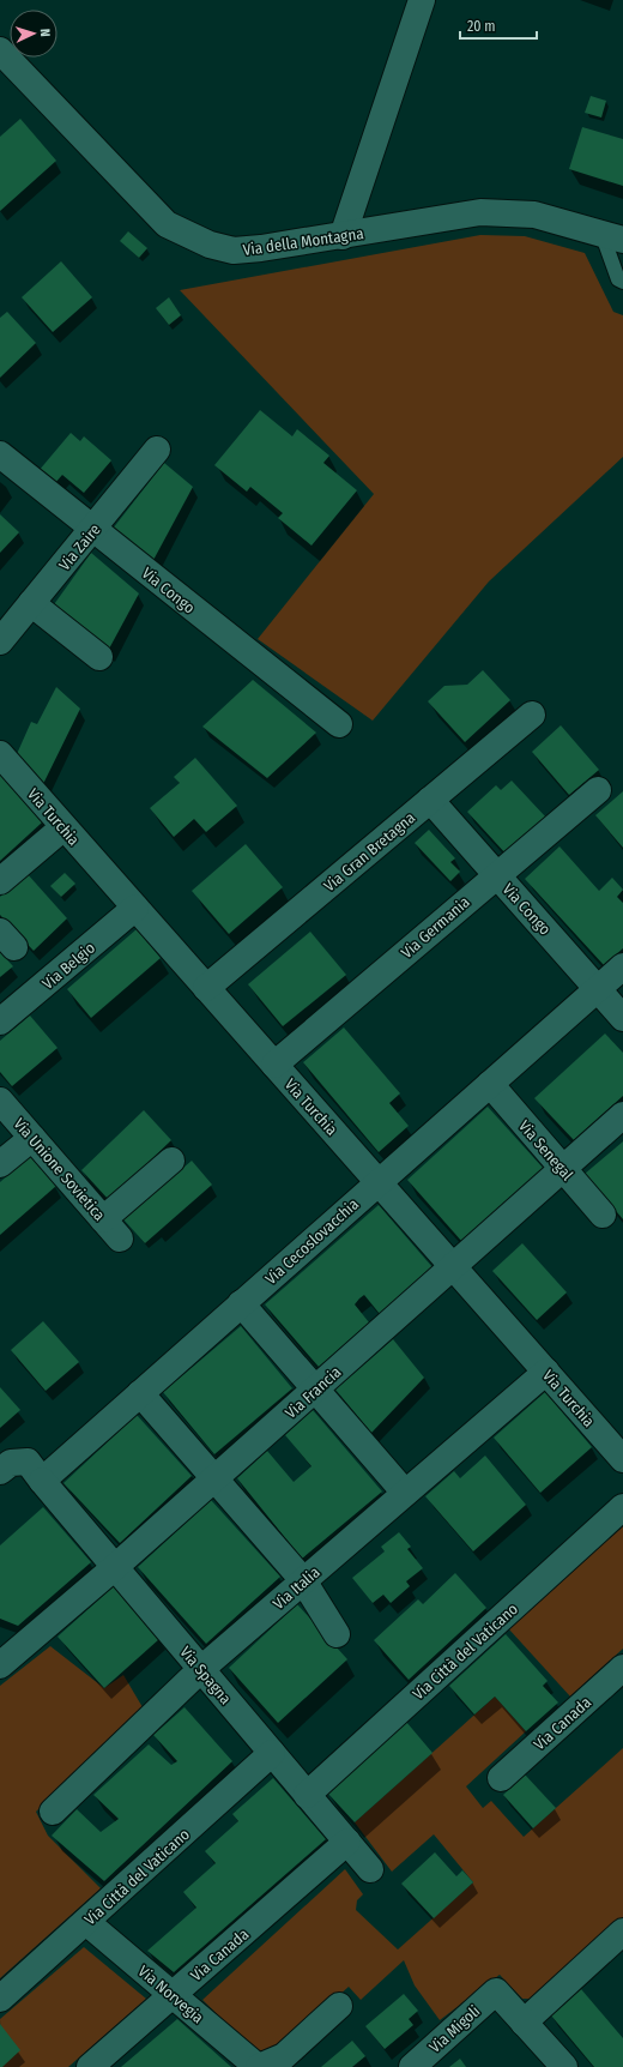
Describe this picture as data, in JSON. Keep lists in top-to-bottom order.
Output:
{
  "streets": {
    "street": [
      "Via della Montagna",
      "Via Zaire",
      "Via Congo",
      "Via Turchia",
      "Via Gran Bretagna",
      "Via Germania",
      "Via Belgio",
      "Via Senegal",
      "Via Unione Sovietica",
      "Via Cecoslovacchia",
      "Via Francia",
      "Via Italia",
      "Via Città del Vaticano",
      "Via Spagna",
      "Via Canada",
      "Via Norvegia",
      "Via Migoli"
    ]
  },
  "crossings": [
    ["Via Zaire", "Via Congo"],
    ["Via Congo", "Via Gran Bretagna"],
    ["Via Congo", "Via Germania"],
    ["Via Congo", "Via Cecoslovacchia"],
    ["Via Turchia", "Via Gran Bretagna"],
    ["Via Turchia", "Via Germania"],
    ["Via Turchia", "Via Belgio"],
    ["Via Turchia", "Via Cecoslovacchia"],
    ["Via Turchia", "Via Francia"],
    ["Via Turchia", "Via Italia"],
    ["Via Senegal", "Via Cecoslovacchia"],
    ["Via Senegal", "Via Francia"],
    ["Via Cecoslovacchia", "Via Spagna"],
    ["Via Francia", "Via Spagna"],
    ["Via Italia", "Via Spagna"],
    ["Via Città del Vaticano", "Via Spagna"],
    ["Via Città del Vaticano", "Via Norvegia"],
    ["Via Spagna", "Via Canada"],
    ["Via Canada", "Via Norvegia"]
  ],
  "scale_bar": "20 m",
  "north": "right"
}
